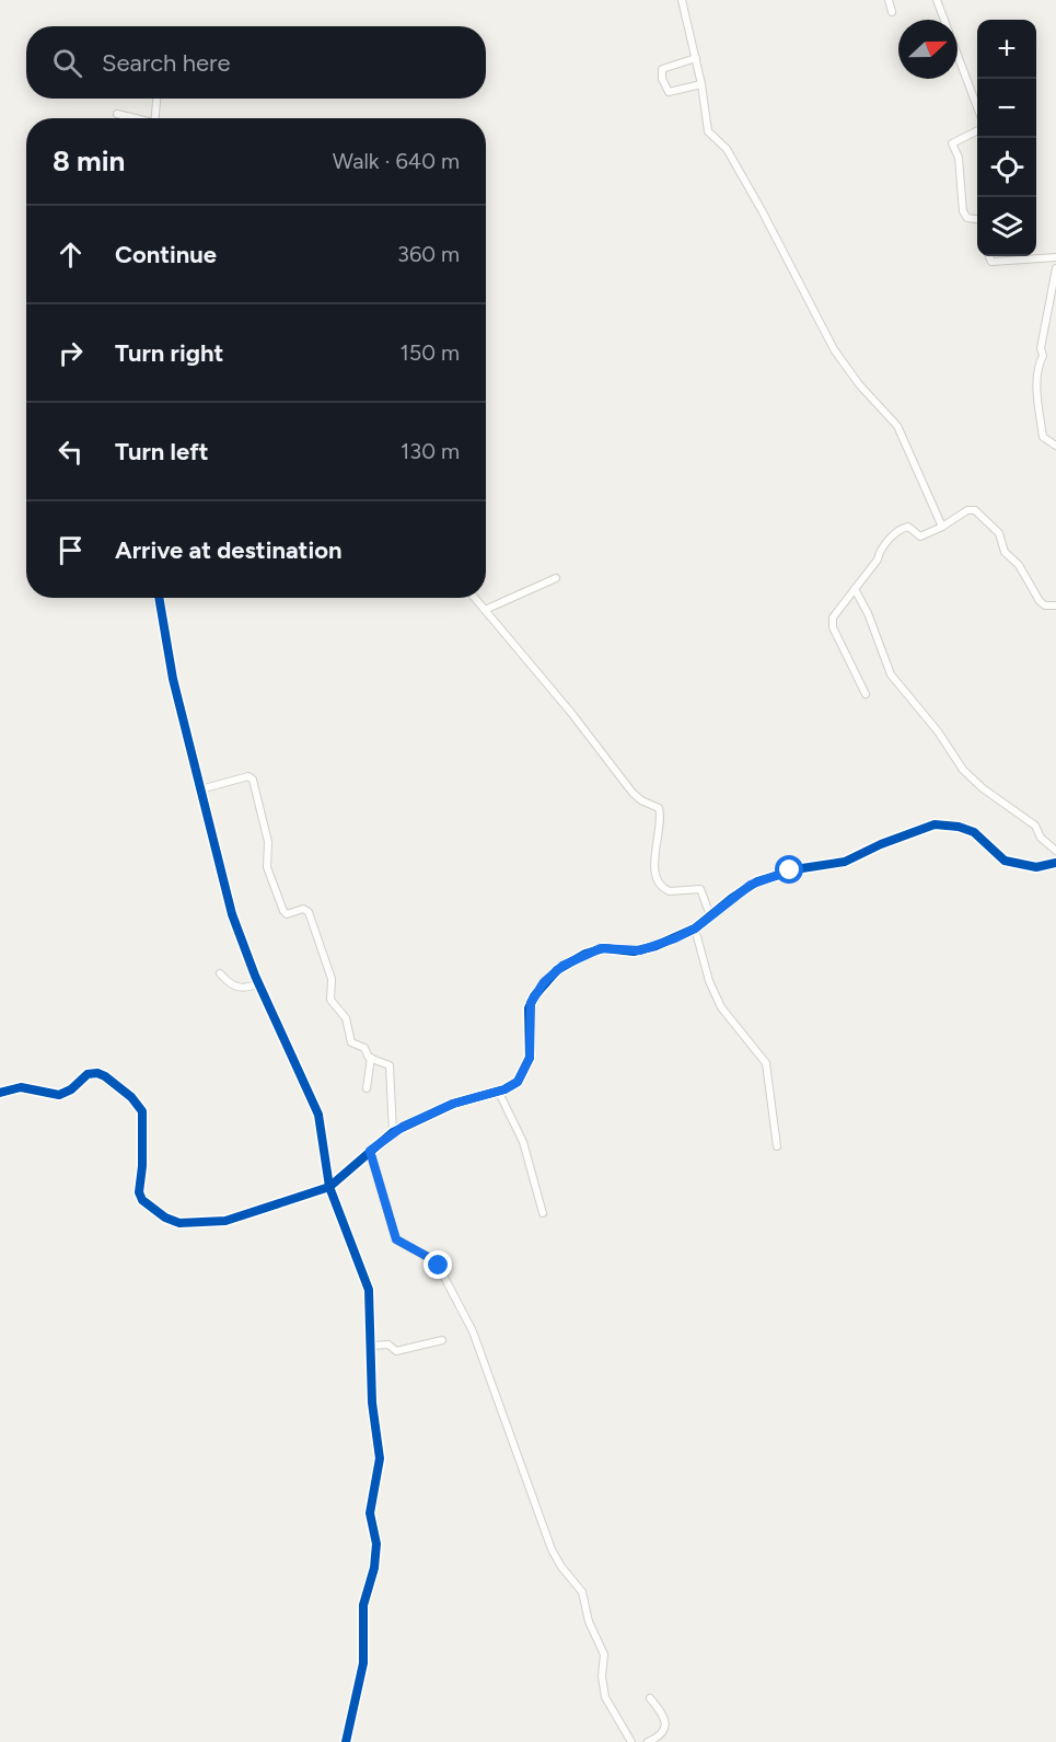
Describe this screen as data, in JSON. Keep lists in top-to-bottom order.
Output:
{
  "north": "right",
  "page": {
    "map_buttons": ["+", "−"],
    "search": "Search here",
    "heading": ["8 min", "Walk · 640 m"],
    "list": [
      ["Continue", "360 m"],
      ["Turn right", "150 m"],
      ["Turn left", "130 m"],
      "Arrive at destination"
    ]
  }
}
